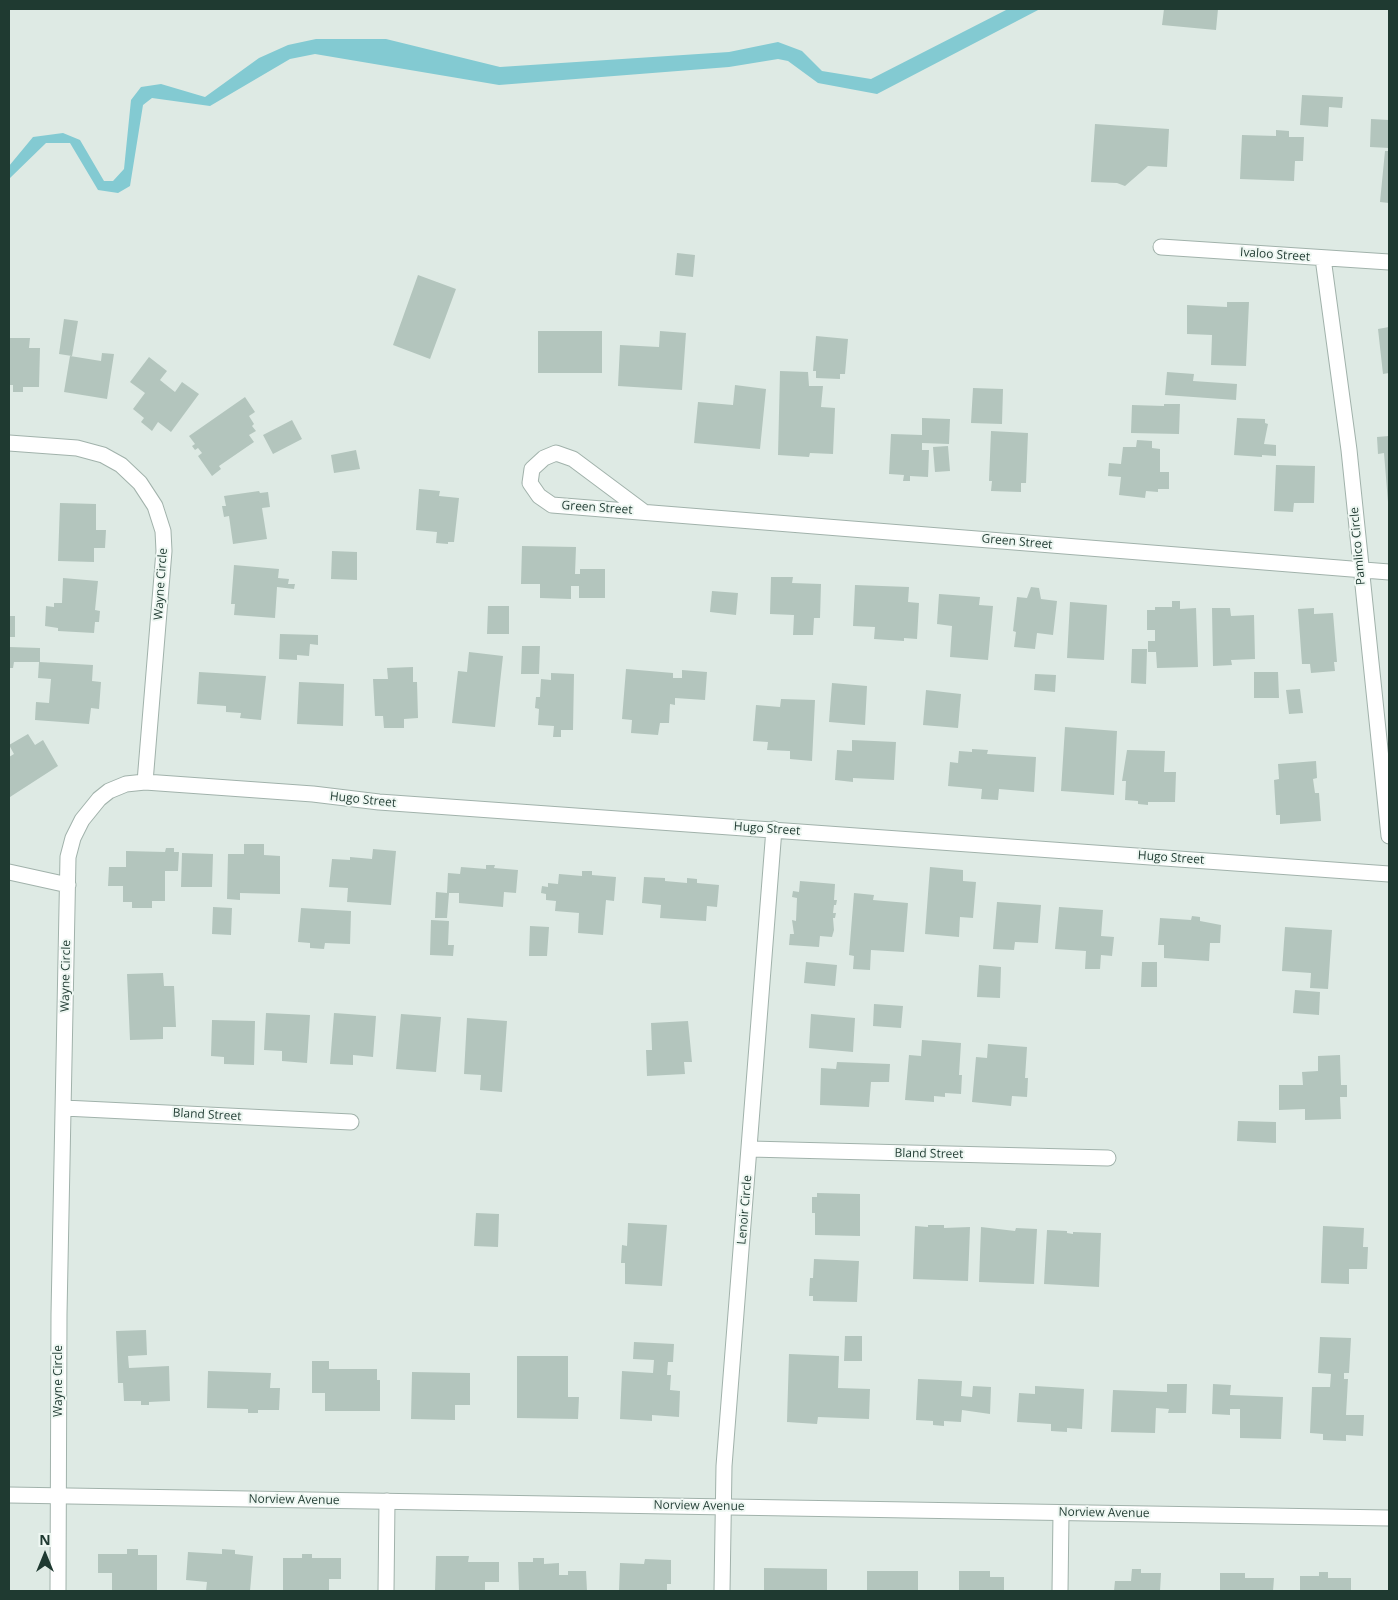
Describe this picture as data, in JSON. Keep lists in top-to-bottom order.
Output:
{
  "streets": {
    "street": [
      "Ivaloo Street",
      "Green Street",
      "Pamlico Circle",
      "Wayne Circle",
      "Hugo Street",
      "Bland Street",
      "Lenoir Circle",
      "Norview Avenue"
    ]
  },
  "crossings": [
    ["Ivaloo Street", "Pamlico Circle"],
    ["Green Street", "Pamlico Circle"],
    ["Wayne Circle", "Hugo Street"],
    ["Wayne Circle", "Bland Street"],
    ["Wayne Circle", "Norview Avenue"],
    ["Hugo Street", "Lenoir Circle"],
    ["Bland Street", "Lenoir Circle"],
    ["Lenoir Circle", "Norview Avenue"]
  ],
  "north": "top"
}
